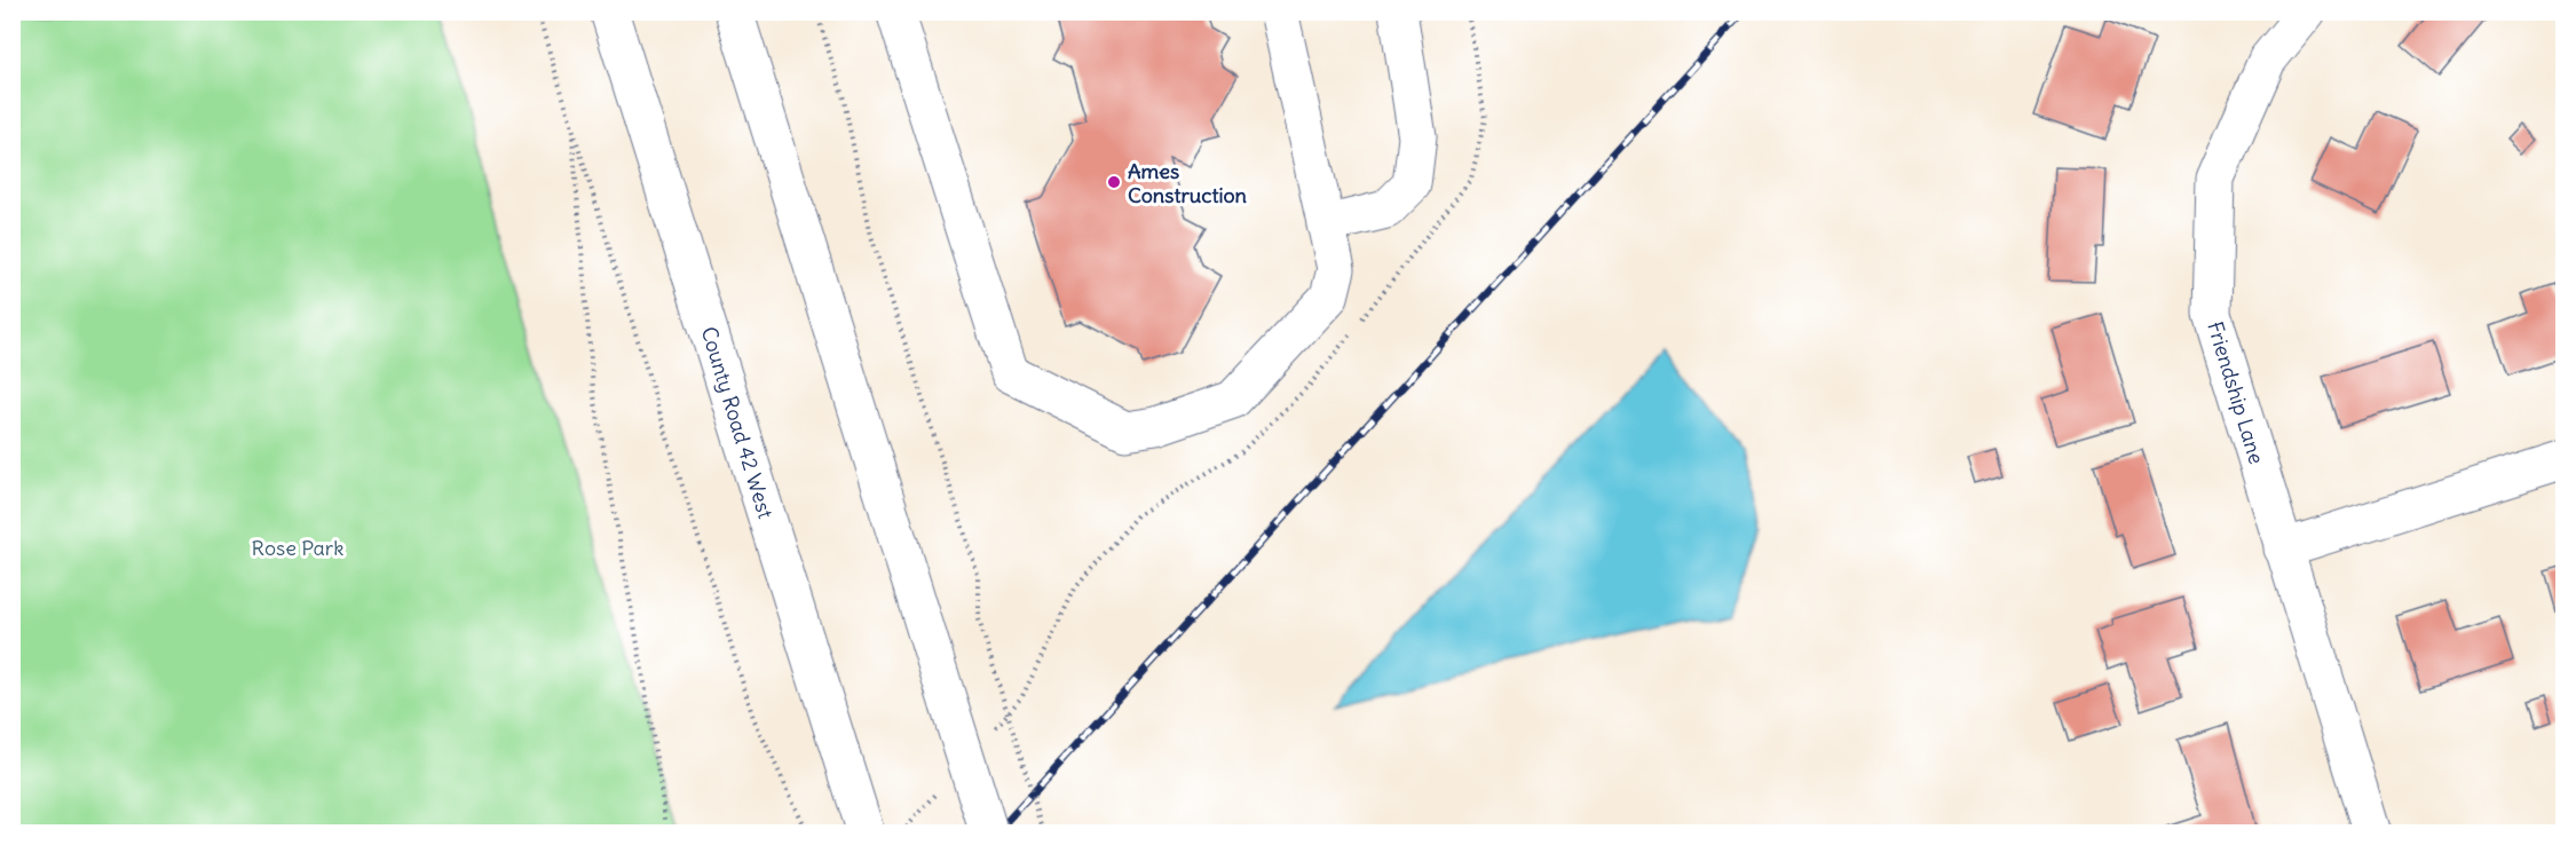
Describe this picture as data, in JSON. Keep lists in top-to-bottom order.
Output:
{
  "streets": {
    "main road": ["Friendship Lane", "County Road 42 West"]
  },
  "parks": ["Rose Park"],
  "places": ["Ames Construction"]
}
